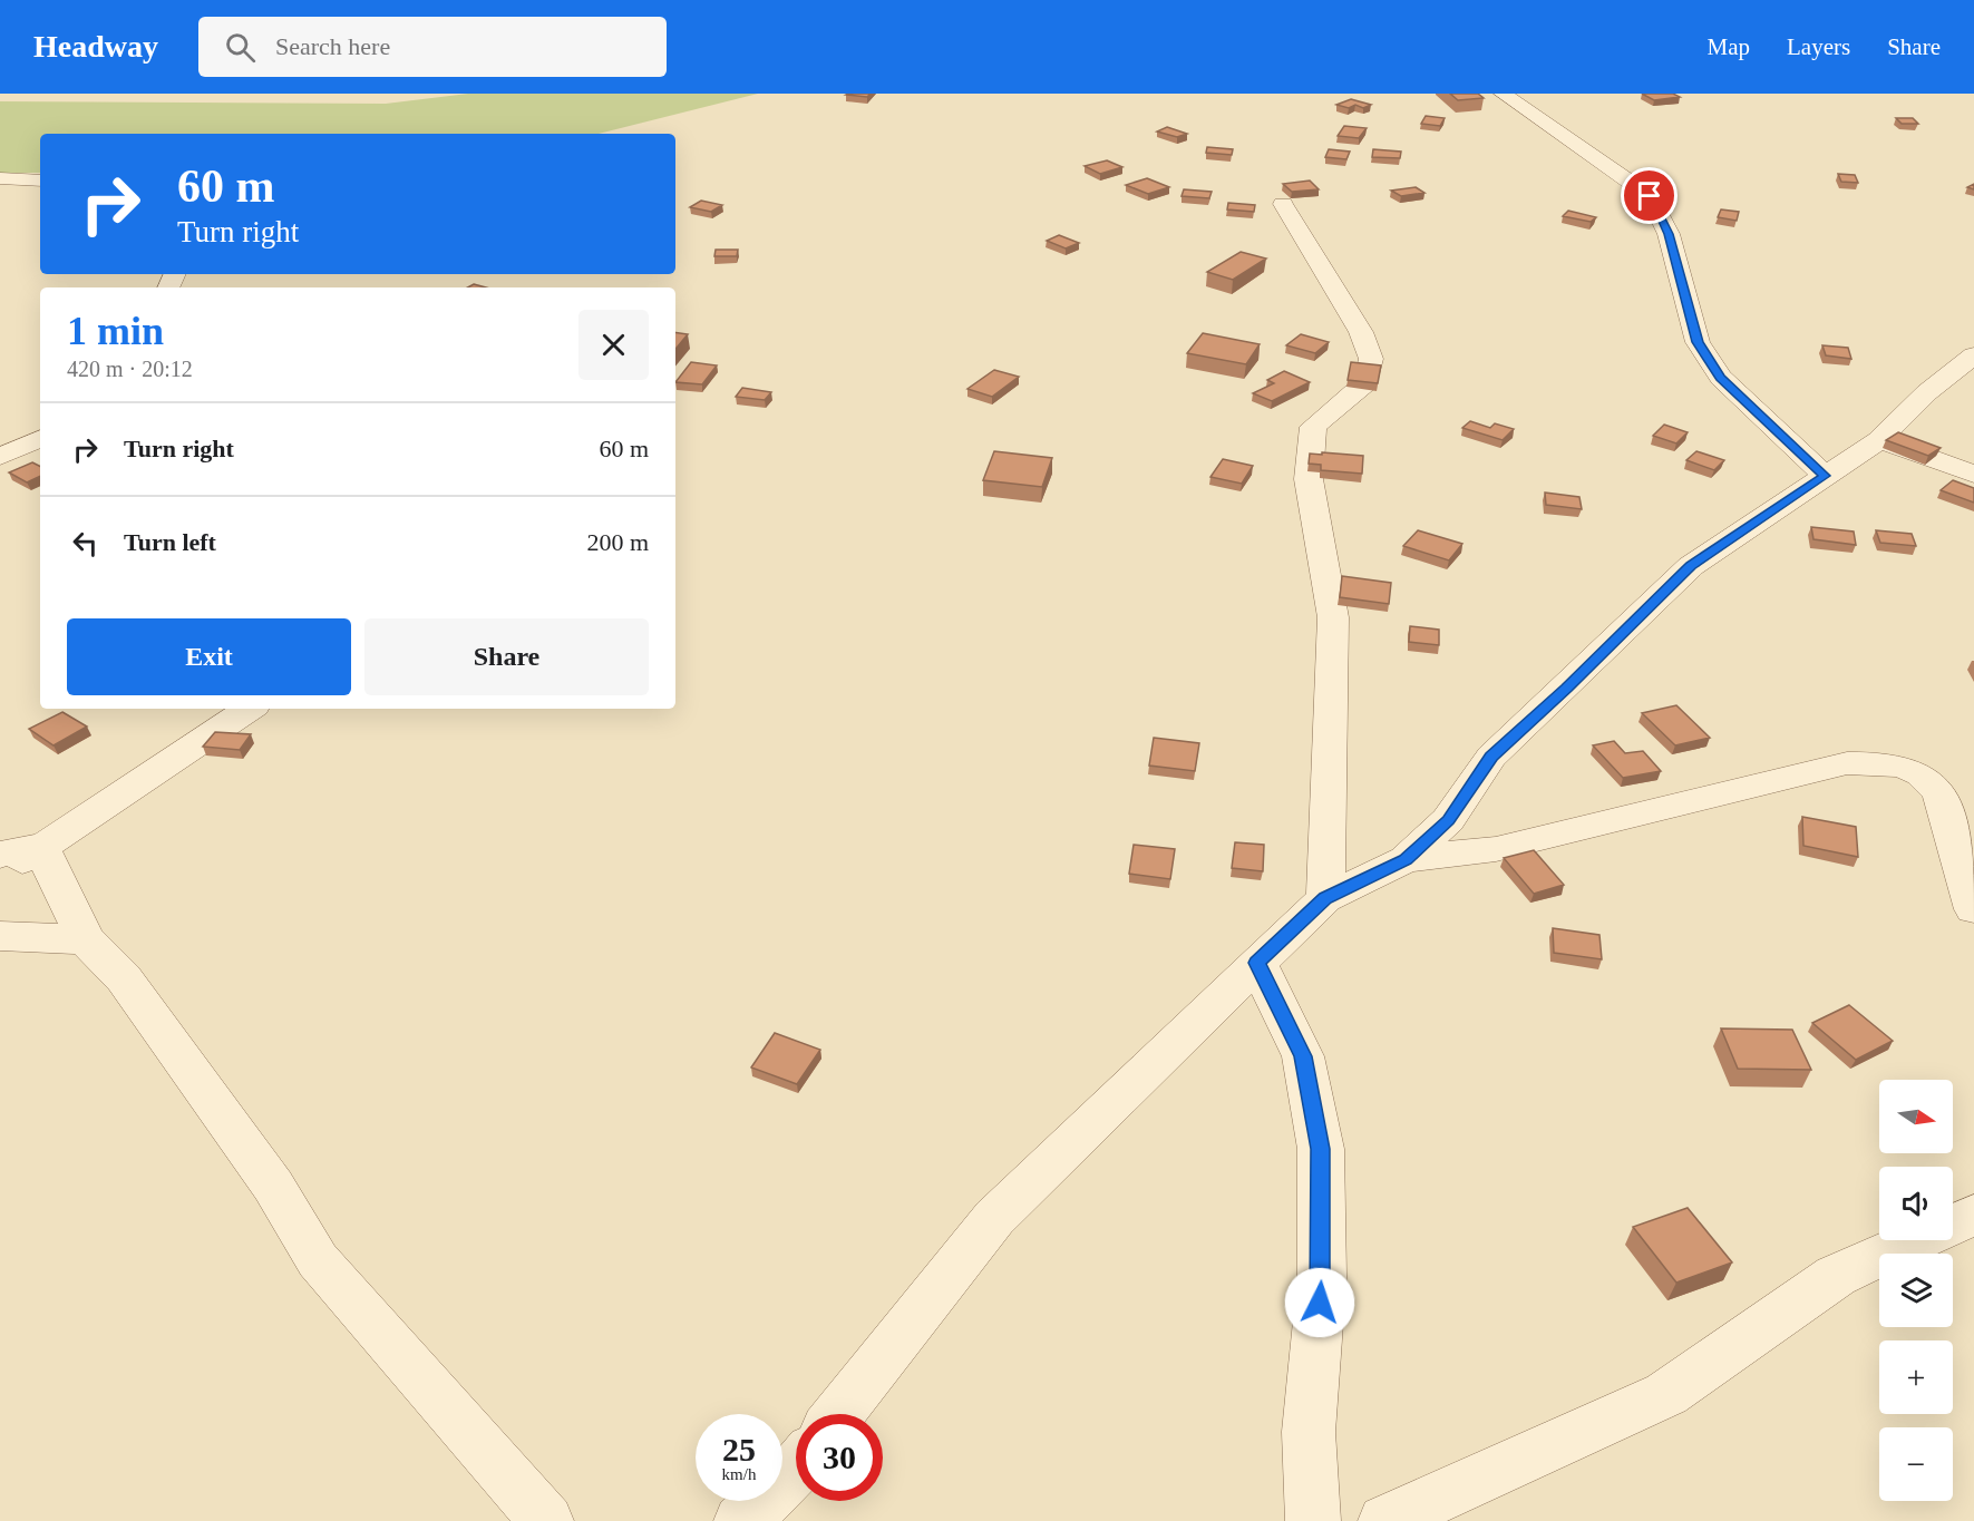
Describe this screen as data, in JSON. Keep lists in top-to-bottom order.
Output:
{
  "north": "right",
  "page": {
    "header": "Headway",
    "search": "Search here",
    "nav": ["Map", "Layers", "Share"],
    "turn": ["60 m", "Turn right"],
    "heading": ["1 min", "420 m · 20:12"],
    "list": [
      {
        "name": "Turn right",
        "value": "60 m"
      },
      {
        "name": "Turn left",
        "value": "200 m"
      }
    ],
    "buttons": ["Exit", "Share"],
    "map_buttons": ["+", "−"],
    "speed": "25 km/h",
    "limit": "30"
  }
}
